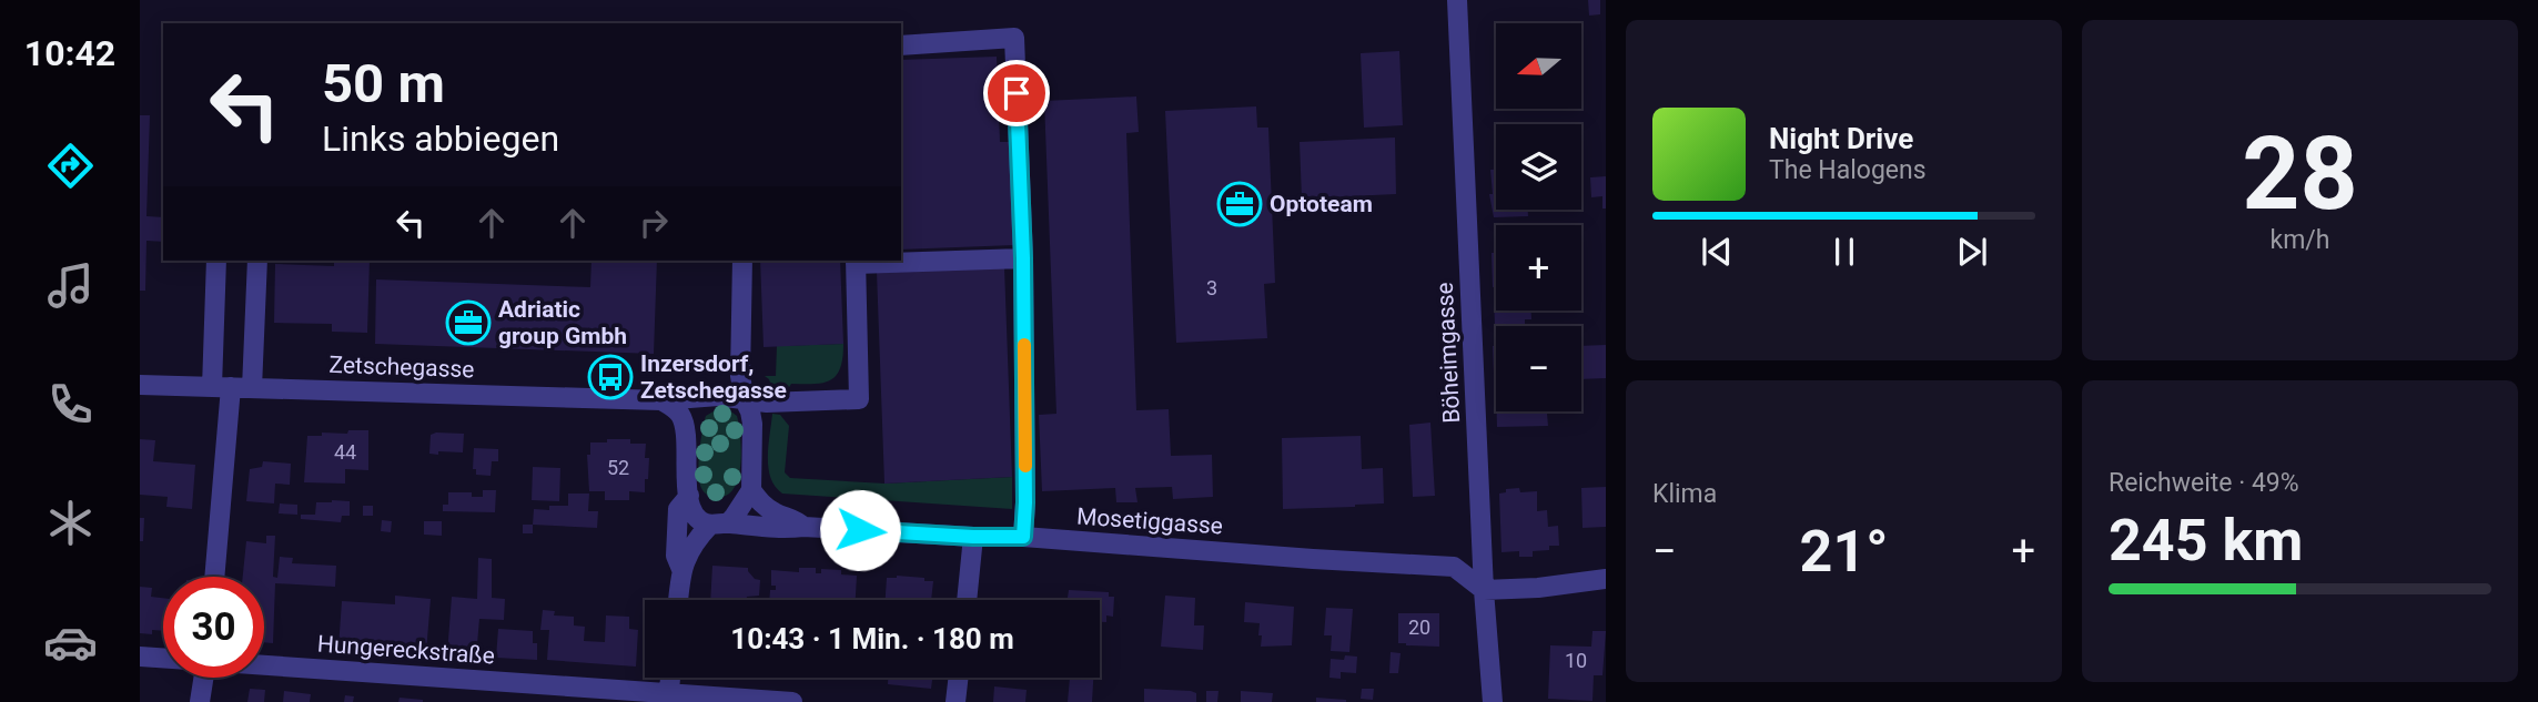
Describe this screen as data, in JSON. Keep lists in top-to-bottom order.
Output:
{
  "streets": {
    "street": [
      "Böheimgasse",
      "Zetschegasse",
      "Mosetiggasse",
      "Hungereckstraße"
    ]
  },
  "crossings": [
    ["Böheimgasse", "Mosetiggasse"]
  ],
  "places": {
    "office": ["Optoteam", "Adriatic group Gmbh"],
    "bus stop": ["Inzersdorf, Zetschegasse"]
  },
  "house_numbers": [
    "3",
    "44",
    "52",
    "20",
    "10"
  ],
  "north": "left",
  "page": {
    "tabs": "10:42",
    "tile": [
      ["28", "km/h"],
      "Klima",
      ["Reichweite · 49%", "245 km"]
    ],
    "map_buttons": ["+", "−"],
    "turn": ["50 m", "Links abbiegen"],
    "song": ["Night Drive", "The Halogens"],
    "heat": ["−", "21°", "+"],
    "limit": "30",
    "trip": "10:43 · 1 Min. · 180 m"
  }
}
